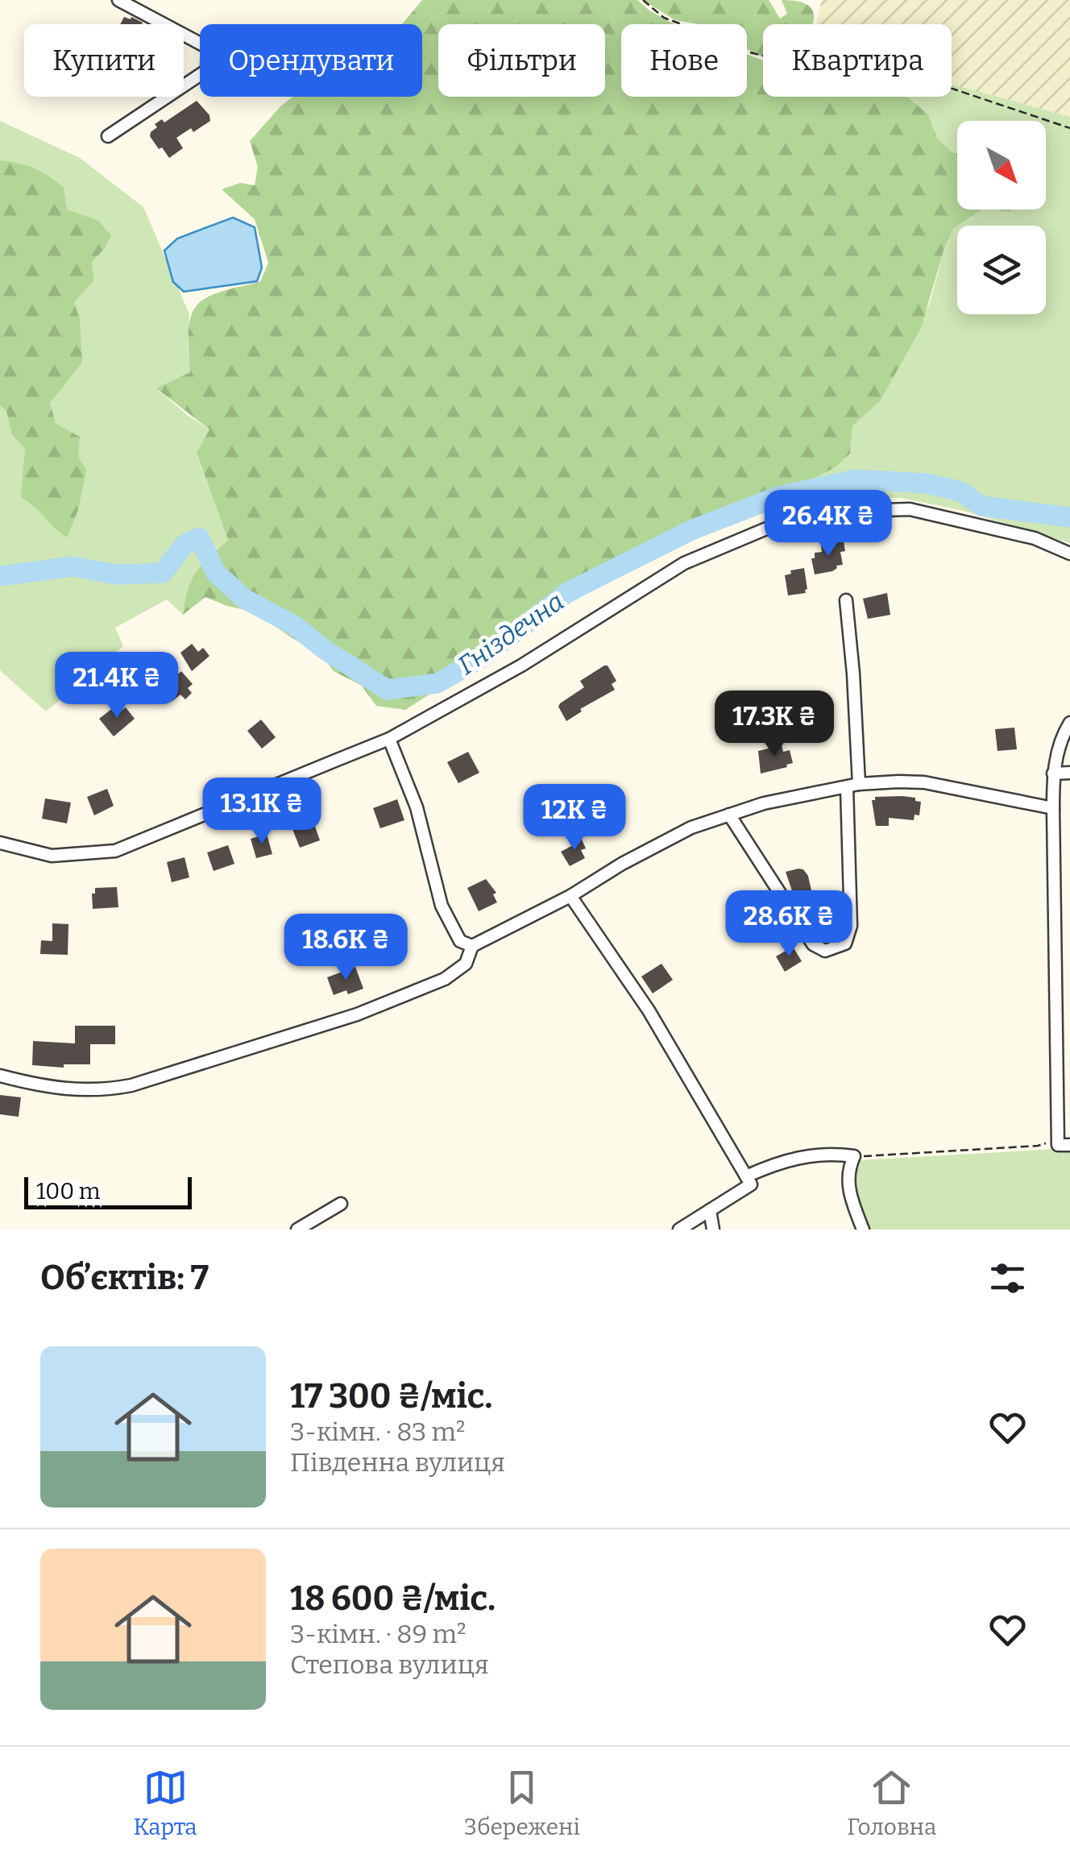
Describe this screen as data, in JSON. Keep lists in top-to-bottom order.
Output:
{
  "water": ["Гніздечна"],
  "scale_bar": "100 m",
  "north": "bottom right",
  "page": {
    "chip": [
      "Купити",
      "Орендувати",
      "Фільтри",
      "Нове",
      "Квартира"
    ],
    "price": [
      "26.4K ₴",
      "21.4K ₴",
      "17.3K ₴",
      "13.1K ₴",
      "12K ₴",
      "28.6K ₴",
      "18.6K ₴"
    ],
    "scale": "100 m",
    "heading": "Об’єктів: 7",
    "list": [
      {
        "name": "17 300 ₴/міс.",
        "note": "3-кімн. · 83 m² · Південна вулиця"
      },
      {
        "name": "18 600 ₴/міс.",
        "note": "3-кімн. · 89 m² · Степова вулиця"
      }
    ],
    "tabs": ["Карта", "Збережені", "Головна"]
  }
}
